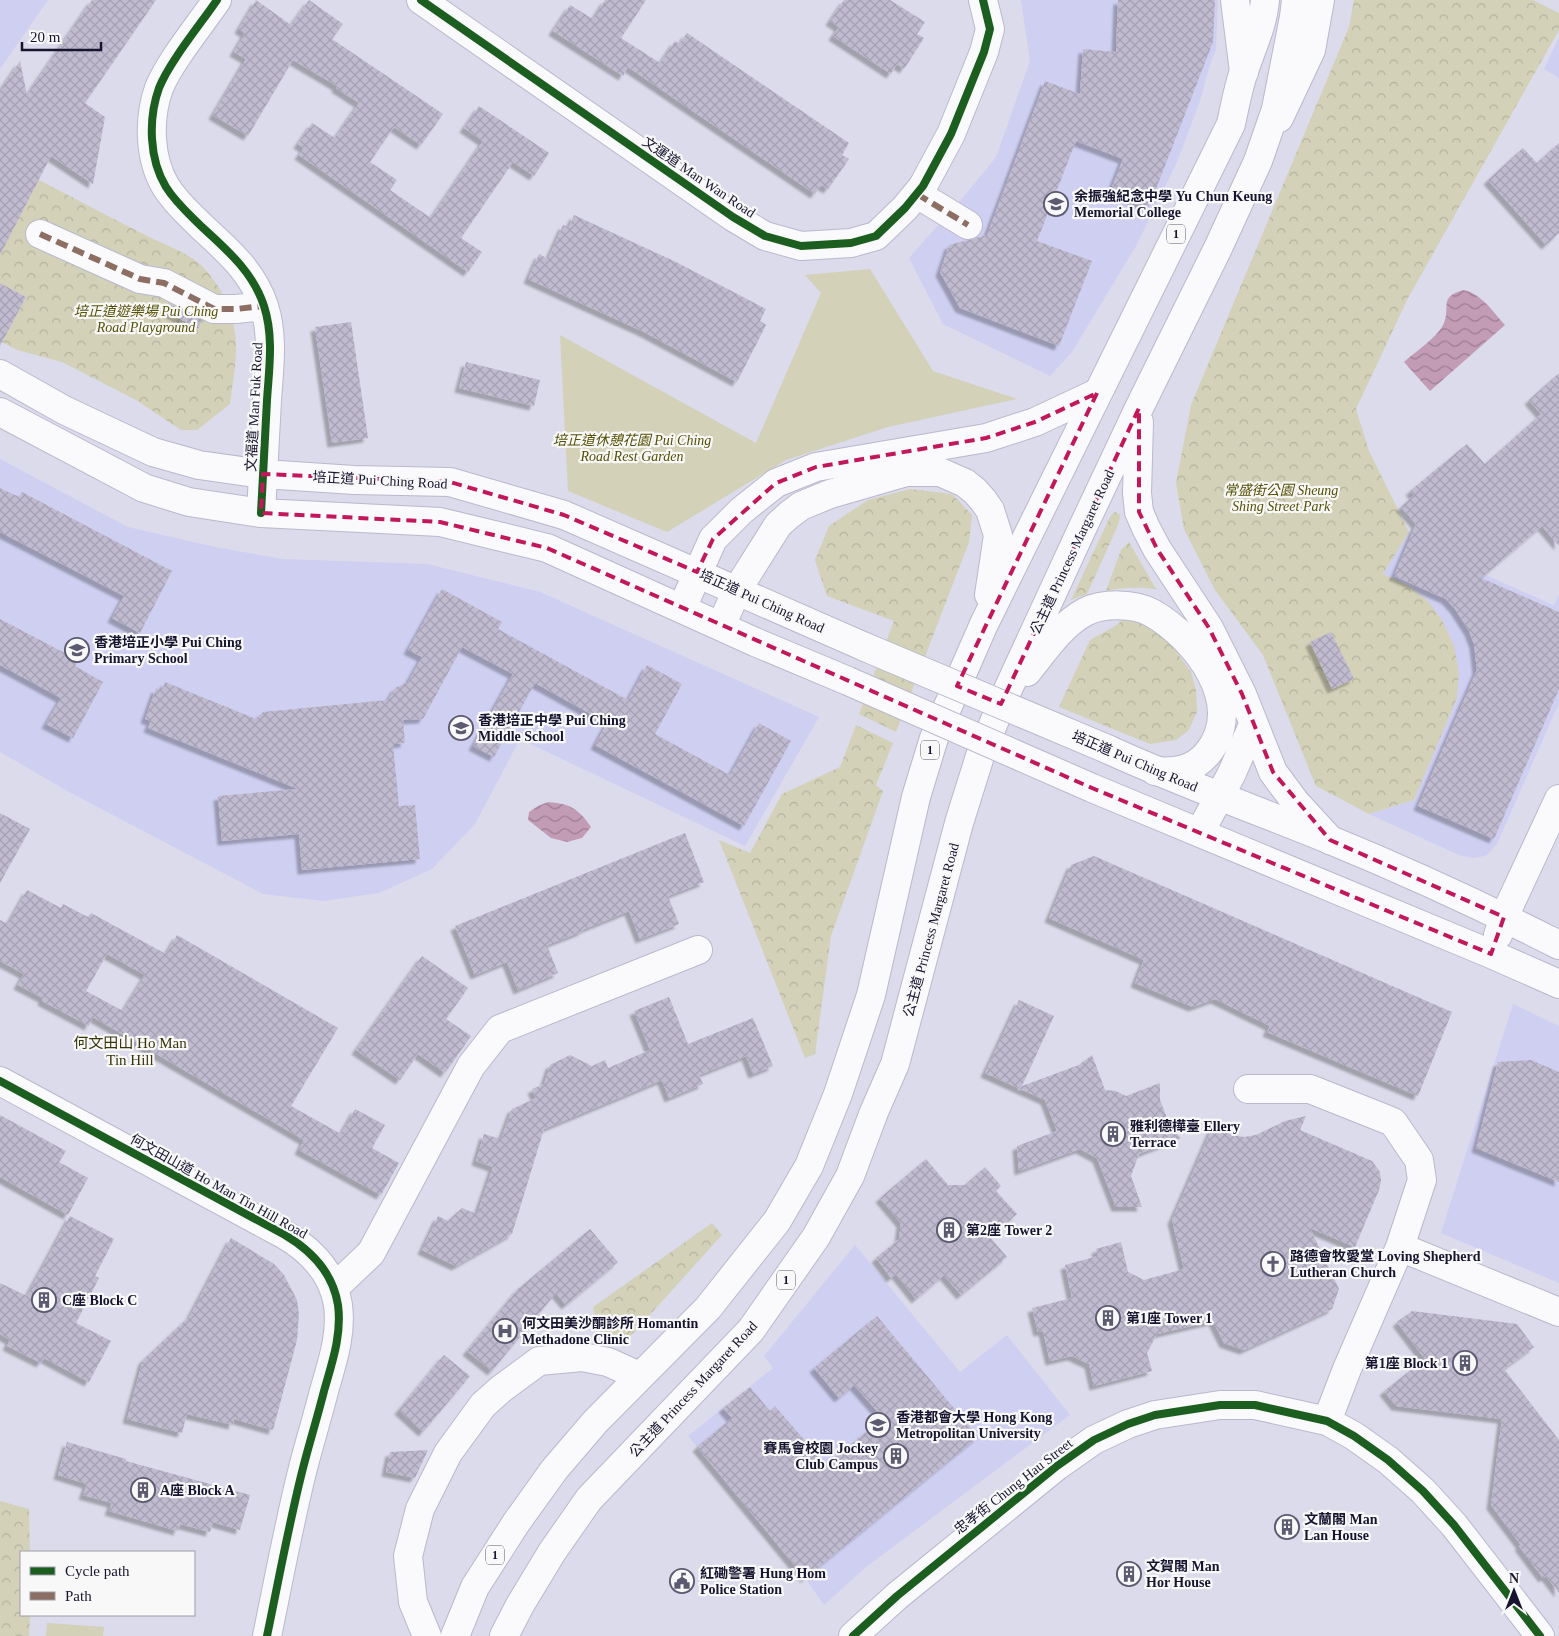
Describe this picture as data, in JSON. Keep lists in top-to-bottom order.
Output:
{
  "streets": {
    "main road": [
      "文運道 Man Wan Road",
      "1",
      "文福道 Man Fuk Road",
      "培正道 Pui Ching Road",
      "公主道 Princess Margaret Road",
      "何文田山道 Ho Man Tin Hill Road",
      "忠孝街 Chung Hau Street"
    ]
  },
  "crossings": [
    ["文福道 Man Fuk Road", "培正道 Pui Ching Road"]
  ],
  "districts": ["何文田山 Ho Man Tin Hill"],
  "parks": ["培正道遊樂場 Pui Ching Road Playground", "培正道休憩花園 Pui Ching Road Rest Garden", "常盛街公園 Sheung Shing Street Park"],
  "places": {
    "school or university": [
      "余振強紀念中學 Yu Chun Keung Memorial College",
      "香港培正小學 Pui Ching Primary School",
      "香港培正中學 Pui Ching Middle School",
      "香港都會大學 Hong Kong Metropolitan University"
    ],
    "building": [
      "雅利德樺臺 Ellery Terrace",
      "第2座 Tower 2",
      "C座 Block C",
      "第1座 Tower 1",
      "第1座 Block 1",
      "賽馬會校園 Jockey Club Campus",
      "A座 Block A",
      "文蘭閣 Man Lan House",
      "文賀閣 Man Hor House"
    ],
    "church": ["路德會牧愛堂 Loving Shepherd Lutheran Church"],
    "hospital": ["何文田美沙酮診所 Homantin Methadone Clinic"],
    "public building": ["紅磡警署 Hung Hom Police Station"]
  },
  "legend": ["Cycle path", "Path"],
  "scale_bar": "20 m",
  "north": "top"
}
